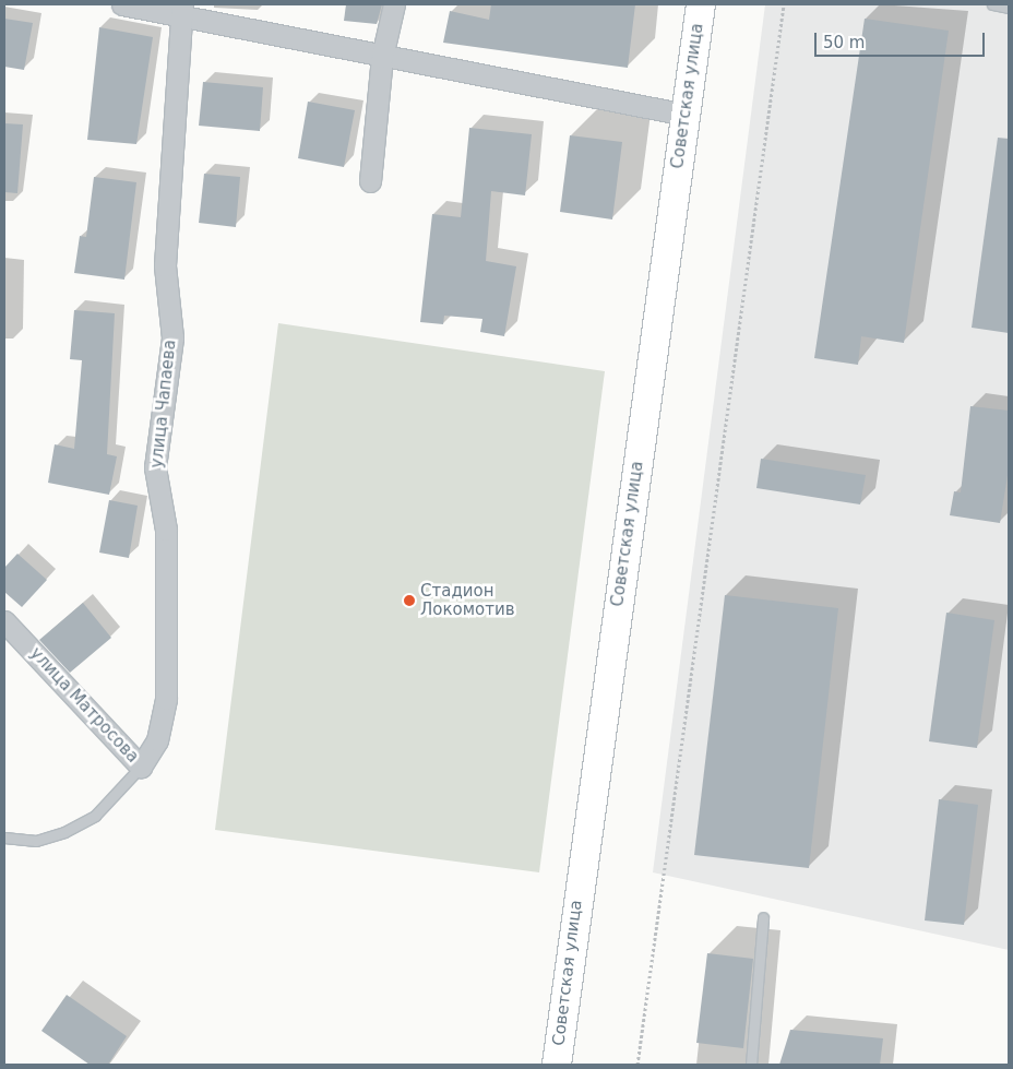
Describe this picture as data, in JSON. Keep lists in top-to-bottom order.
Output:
{
  "streets": {
    "main road": ["Советская улица"],
    "street": ["улица Чапаева", "улица Матросова"]
  },
  "crossings": [
    ["улица Чапаева", "улица Матросова"]
  ],
  "places": ["Стадион Локомотив"],
  "scale_bar": "50 m"
}
